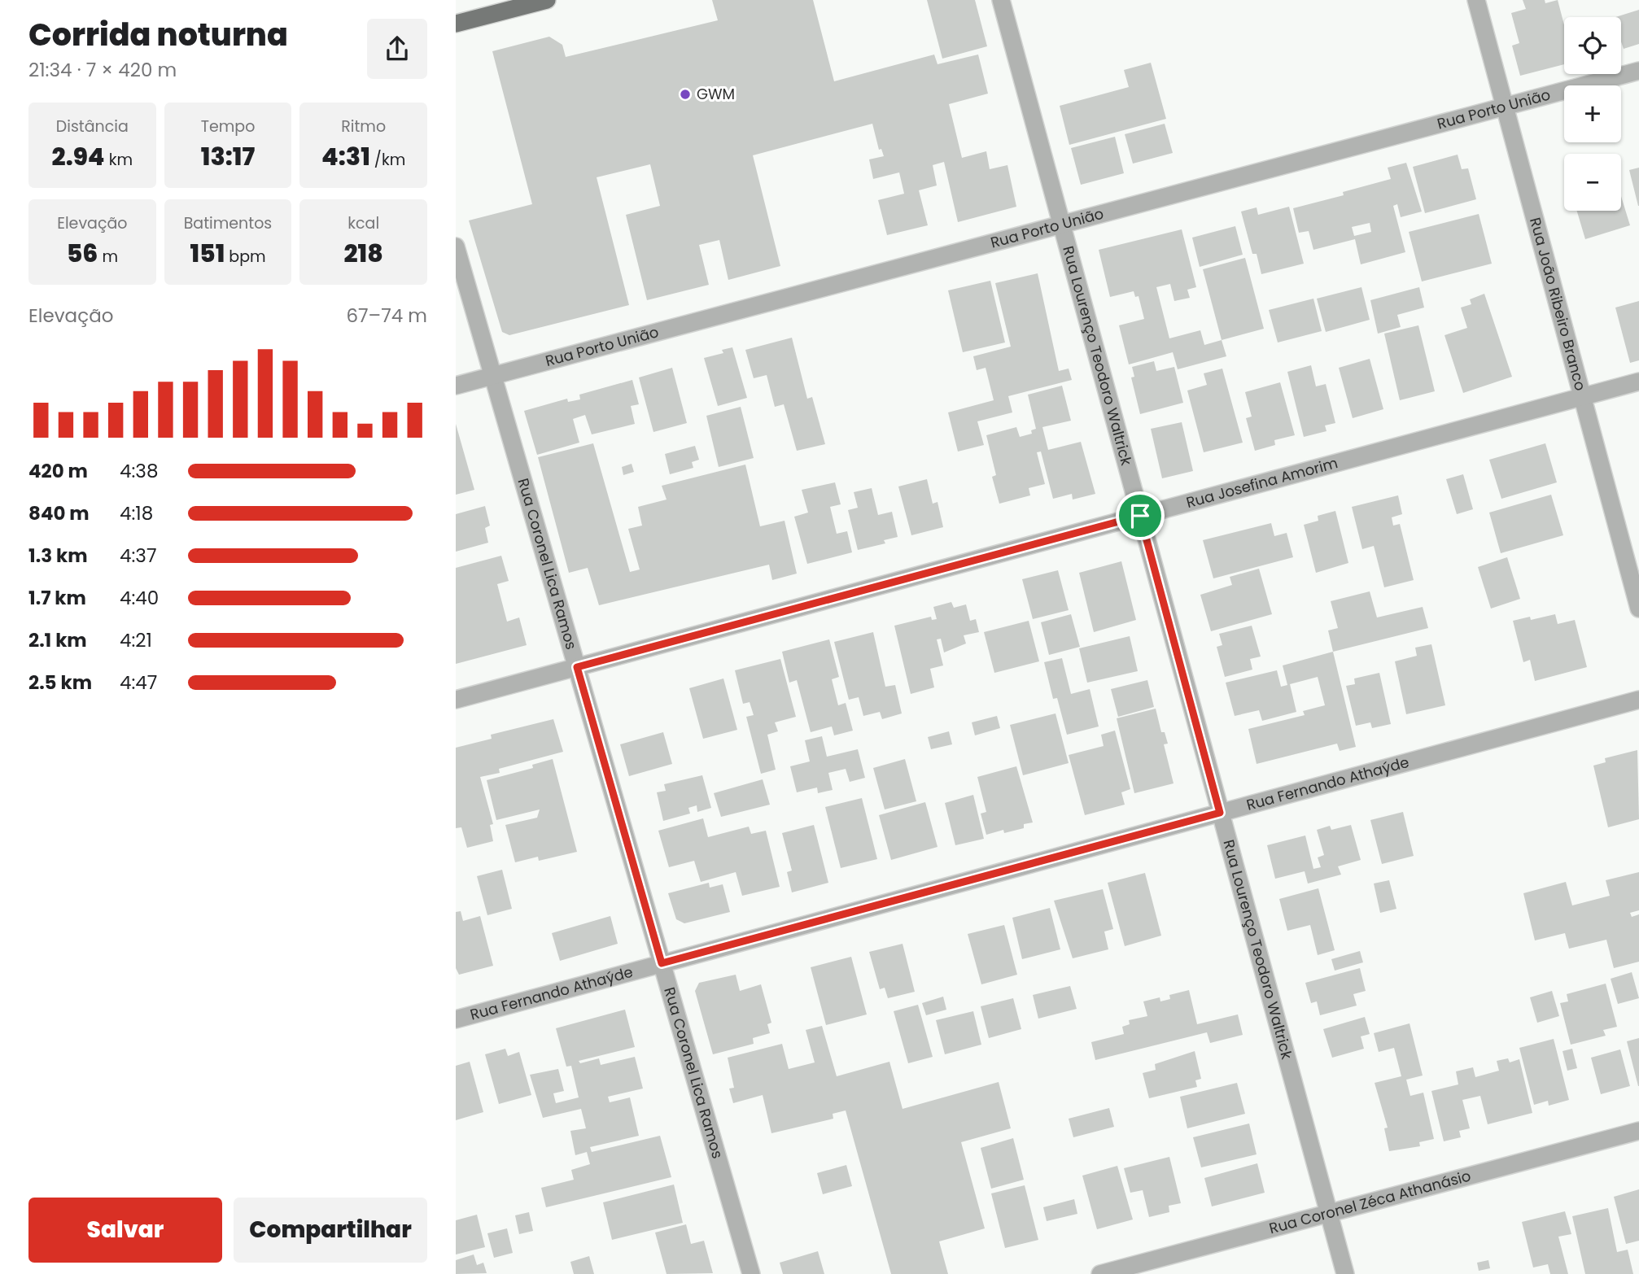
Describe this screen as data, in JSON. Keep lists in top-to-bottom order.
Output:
{
  "streets": {
    "street": [
      "Rua Porto União",
      "Rua João Ribeiro Branco",
      "Rua Lourenço Teodoro Waltrick",
      "Rua Josefina Amorim",
      "Rua Coronel Lica Ramos",
      "Rua Fernando Athaýde",
      "Rua Coronel Zéca Athanásio"
    ]
  },
  "crossings": [
    ["Rua Porto União", "Rua João Ribeiro Branco"],
    ["Rua Porto União", "Rua Lourenço Teodoro Waltrick"],
    ["Rua Porto União", "Rua Coronel Lica Ramos"],
    ["Rua João Ribeiro Branco", "Rua Josefina Amorim"],
    ["Rua Lourenço Teodoro Waltrick", "Rua Josefina Amorim"],
    ["Rua Lourenço Teodoro Waltrick", "Rua Fernando Athaýde"],
    ["Rua Lourenço Teodoro Waltrick", "Rua Coronel Zéca Athanásio"],
    ["Rua Josefina Amorim", "Rua Coronel Lica Ramos"],
    ["Rua Coronel Lica Ramos", "Rua Fernando Athaýde"]
  ],
  "places": ["GWM"],
  "page": {
    "heading": ["Corrida noturna", "21:34 · 7 × 420 m"],
    "map_buttons": ["+", "−"],
    "stats": [
      ["Distância", "2.94 km"],
      ["Tempo", "13:17"],
      ["Ritmo", "4:31 /km"],
      ["Elevação", "56 m"],
      ["Batimentos", "151 bpm"],
      ["kcal", "218"]
    ],
    "chart": ["Elevação", "67–74 m"],
    "list": [
      {
        "name": "420 m",
        "note": "4:38"
      },
      {
        "name": "840 m",
        "note": "4:18"
      },
      {
        "name": "1.3 km",
        "note": "4:37"
      },
      {
        "name": "1.7 km",
        "note": "4:40"
      },
      {
        "name": "2.1 km",
        "note": "4:21"
      },
      {
        "name": "2.5 km",
        "note": "4:47"
      }
    ],
    "buttons": ["Salvar", "Compartilhar"]
  }
}
